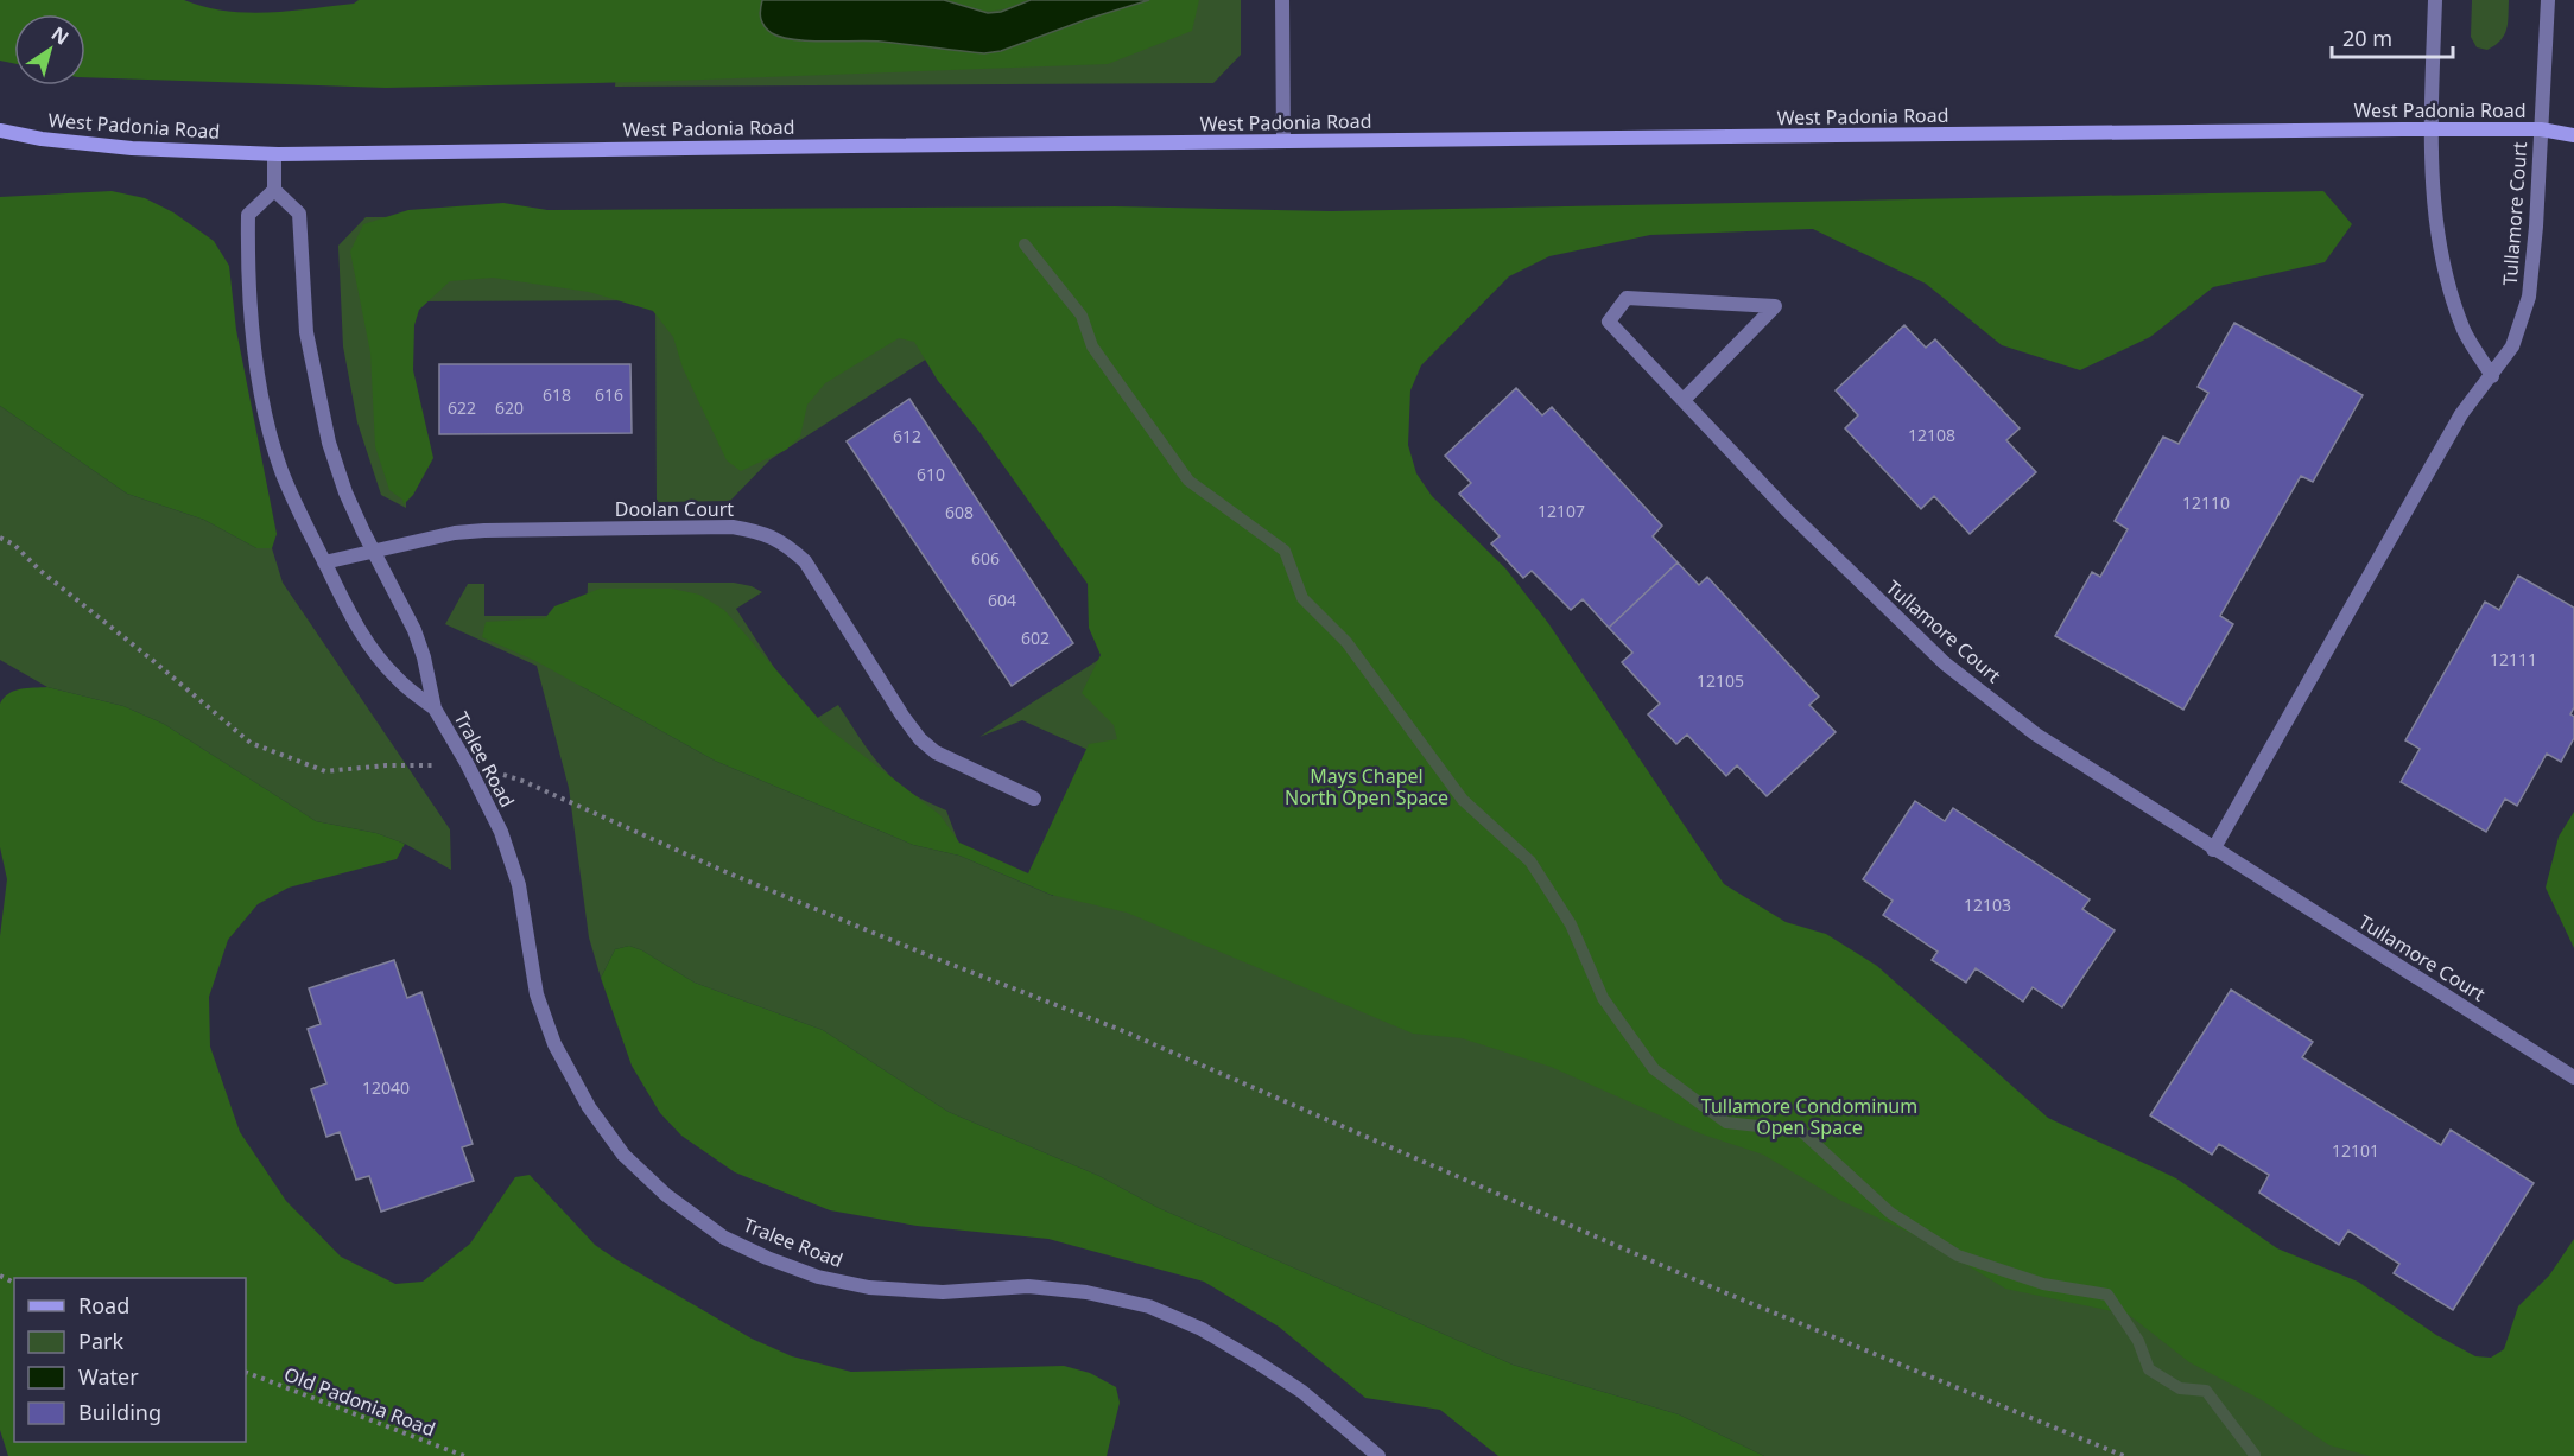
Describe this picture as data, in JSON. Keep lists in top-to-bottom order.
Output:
{
  "streets": {
    "main road": ["West Padonia Road"],
    "street": ["Tullamore Court", "Doolan Court", "Tralee Road"],
    "path": ["Old Padonia Road"]
  },
  "crossings": [
    ["West Padonia Road", "Tullamore Court"],
    ["Doolan Court", "Tralee Road"]
  ],
  "parks": ["Mays Chapel North Open Space", "Tullamore Condominum Open Space"],
  "house_numbers": [
    "618",
    "616",
    "622",
    "620",
    "12108",
    "612",
    "610",
    "12110",
    "12107",
    "608",
    "606",
    "604",
    "602",
    "12111",
    "12105",
    "12103",
    "12040",
    "12101"
  ],
  "legend": [
    "Road",
    "Park",
    "Water",
    "Building"
  ],
  "scale_bar": "20 m",
  "north": "top right"
}
